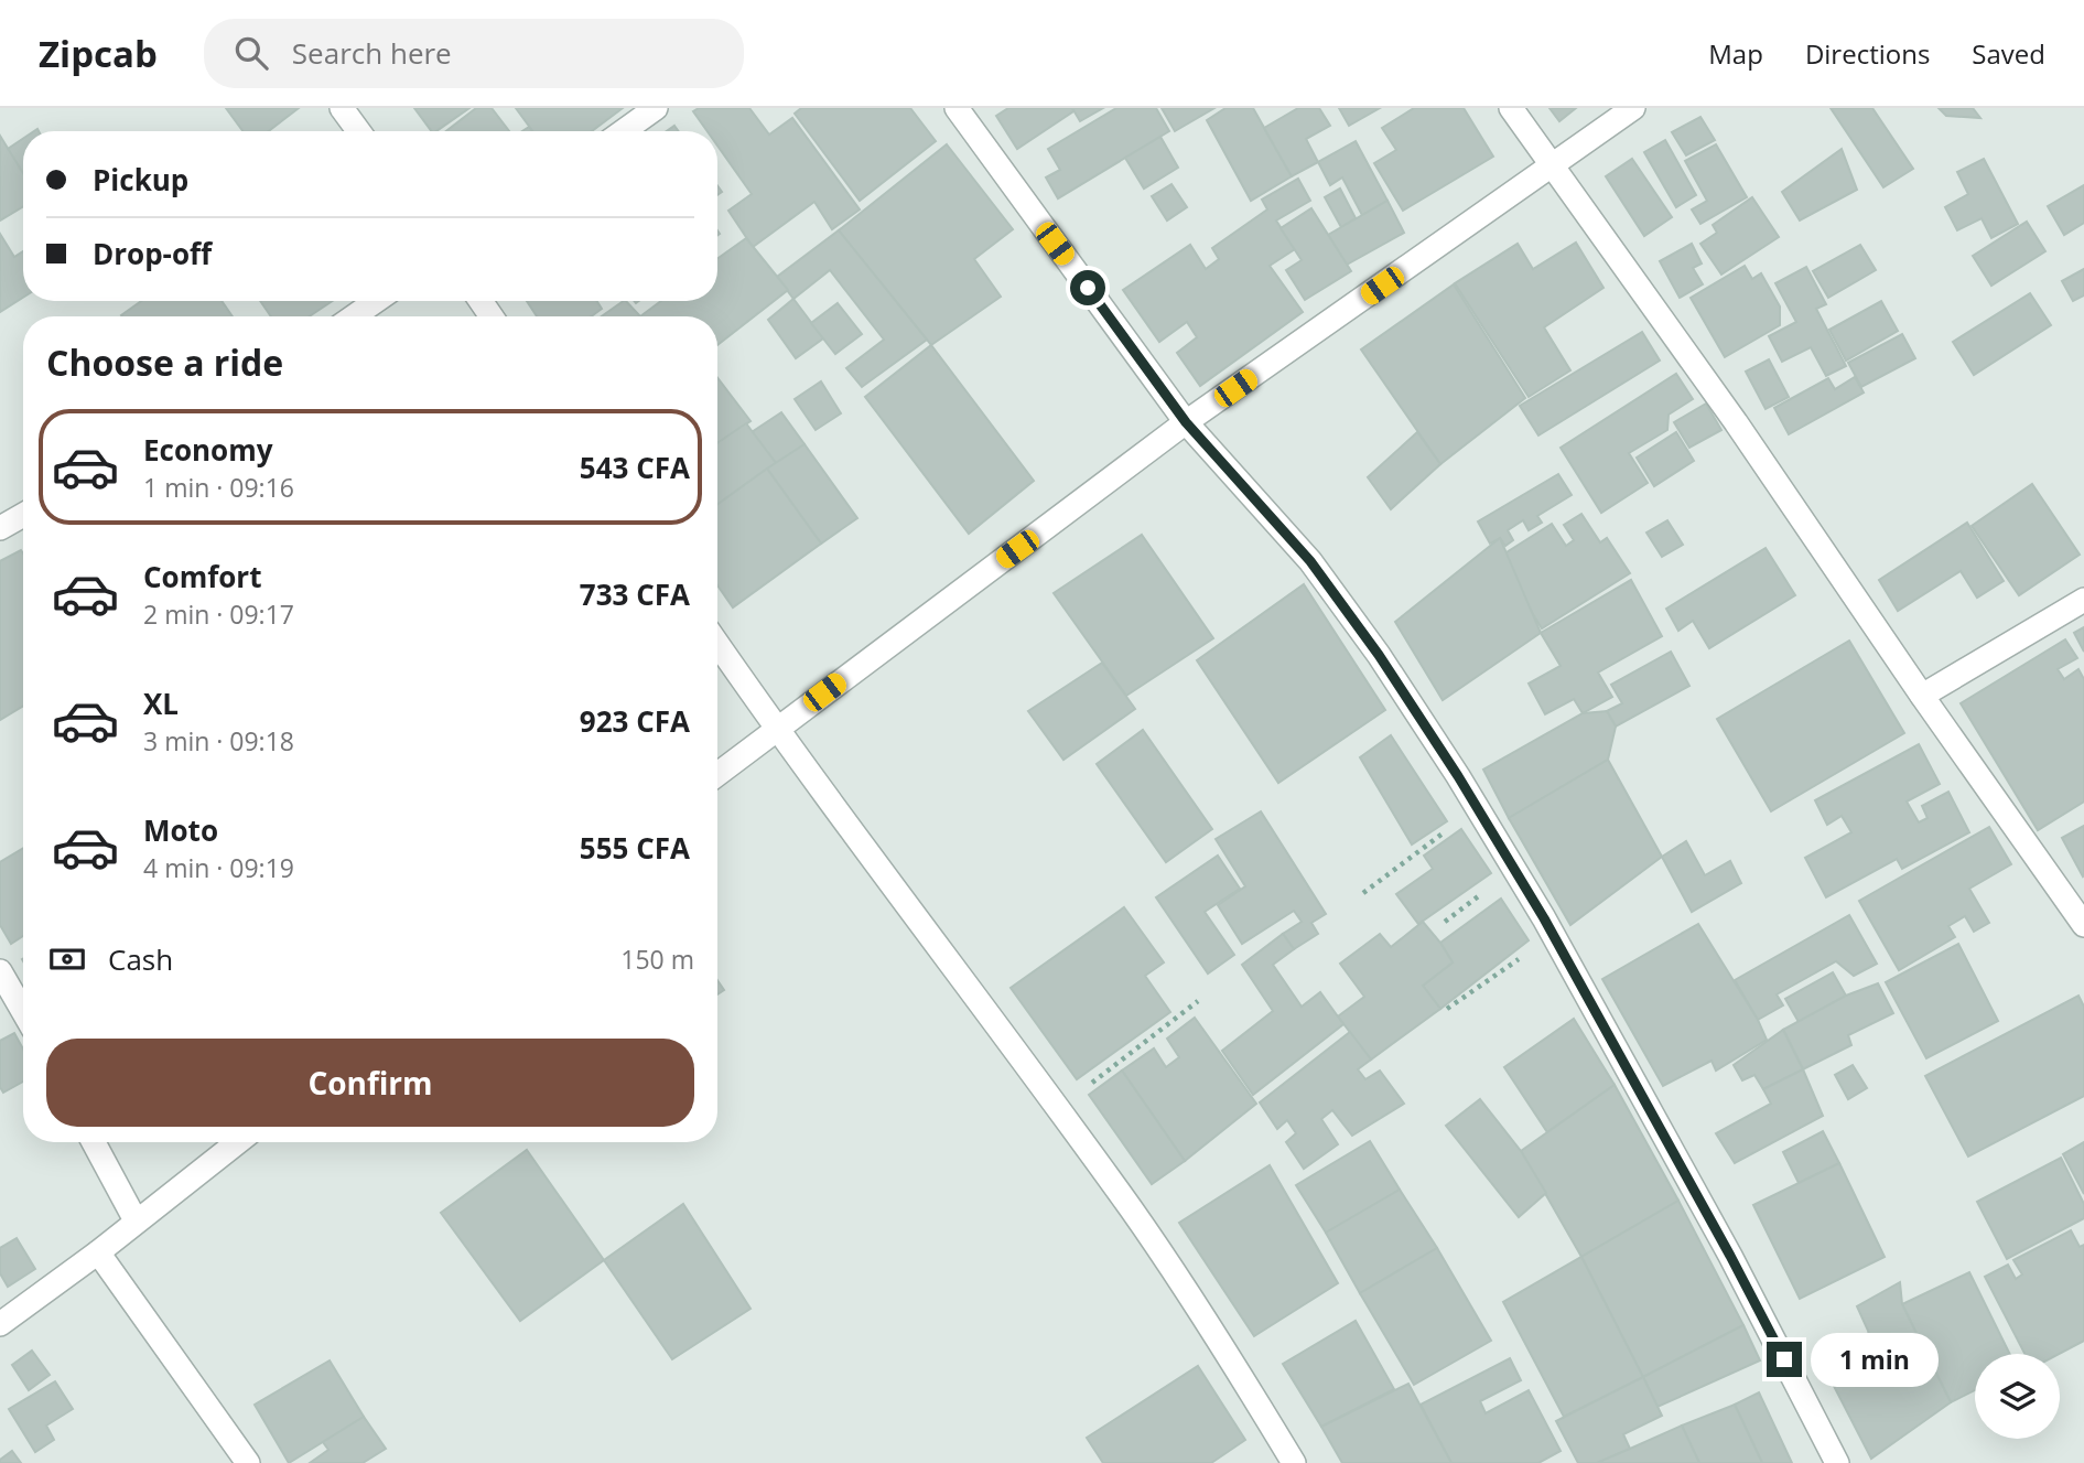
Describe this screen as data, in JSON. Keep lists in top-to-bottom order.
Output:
{
  "page": {
    "header": "Zipcab",
    "search": "Search here",
    "nav": ["Map", "Directions", "Saved"],
    "banner": ["Pickup", "Drop-off"],
    "heading": "Choose a ride",
    "list": [
      {
        "name": "Economy",
        "note": "1 min · 09:16",
        "value": "543 CFA"
      },
      {
        "name": "Comfort",
        "note": "2 min · 09:17",
        "value": "733 CFA"
      },
      {
        "name": "XL",
        "note": "3 min · 09:18",
        "value": "923 CFA"
      },
      {
        "name": "Moto",
        "note": "4 min · 09:19",
        "value": "555 CFA"
      }
    ],
    "pay": ["Cash", "150 m"],
    "buttons": "Confirm",
    "bubble": "1 min"
  }
}
